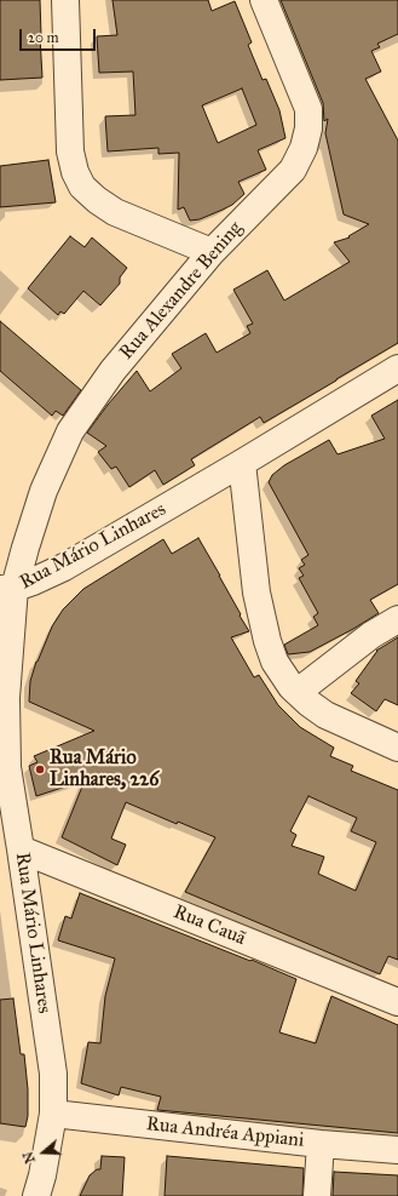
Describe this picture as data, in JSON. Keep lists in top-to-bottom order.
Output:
{
  "streets": {
    "street": [
      "Rua Alexandre Bening",
      "Rua Mário Linhares",
      "Rua Cauã",
      "Rua Andréa Appiani"
    ]
  },
  "crossings": [
    ["Rua Alexandre Bening", "Rua Mário Linhares"],
    ["Rua Mário Linhares", "Rua Cauã"],
    ["Rua Mário Linhares", "Rua Andréa Appiani"]
  ],
  "places": ["Rua Mário Linhares, 226"],
  "scale_bar": "20 m",
  "north": "left"
}
